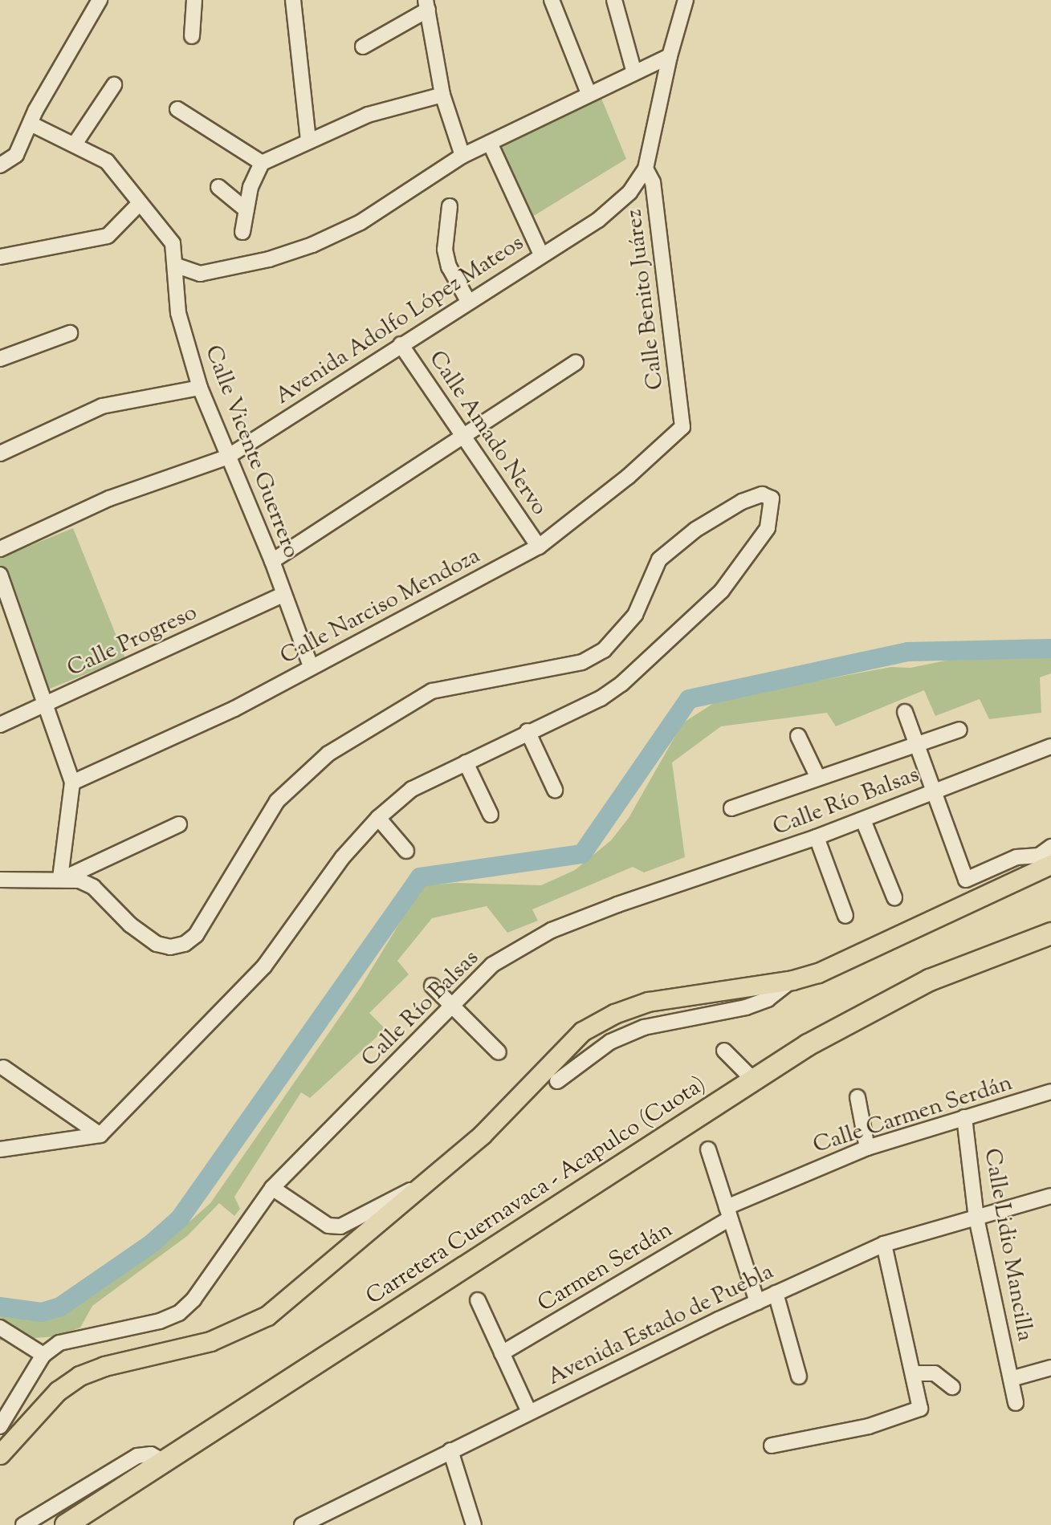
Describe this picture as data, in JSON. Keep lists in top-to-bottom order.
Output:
{
  "streets": {
    "highway": ["Carretera Cuernavaca - Acapulco (Cuota)"],
    "street": [
      "Calle Benito Juárez",
      "Avenida Adolfo López Mateos",
      "Calle Amado Nervo",
      "Calle Vicente Guerrero",
      "Calle Narciso Mendoza",
      "Calle Progreso",
      "Calle Río Balsas",
      "Calle Carmen Serdán",
      "Calle Lidio Mancilla",
      "Carmen Serdán",
      "Avenida Estado de Puebla"
    ]
  },
  "crossings": [
    ["Calle Benito Juárez", "Avenida Adolfo López Mateos"],
    ["Calle Benito Juárez", "Calle Narciso Mendoza"],
    ["Avenida Adolfo López Mateos", "Calle Amado Nervo"],
    ["Avenida Adolfo López Mateos", "Calle Vicente Guerrero"],
    ["Calle Amado Nervo", "Calle Narciso Mendoza"],
    ["Calle Vicente Guerrero", "Calle Narciso Mendoza"],
    ["Calle Vicente Guerrero", "Calle Progreso"],
    ["Calle Carmen Serdán", "Calle Lidio Mancilla"],
    ["Calle Carmen Serdán", "Carmen Serdán"],
    ["Calle Lidio Mancilla", "Avenida Estado de Puebla"]
  ]
}
